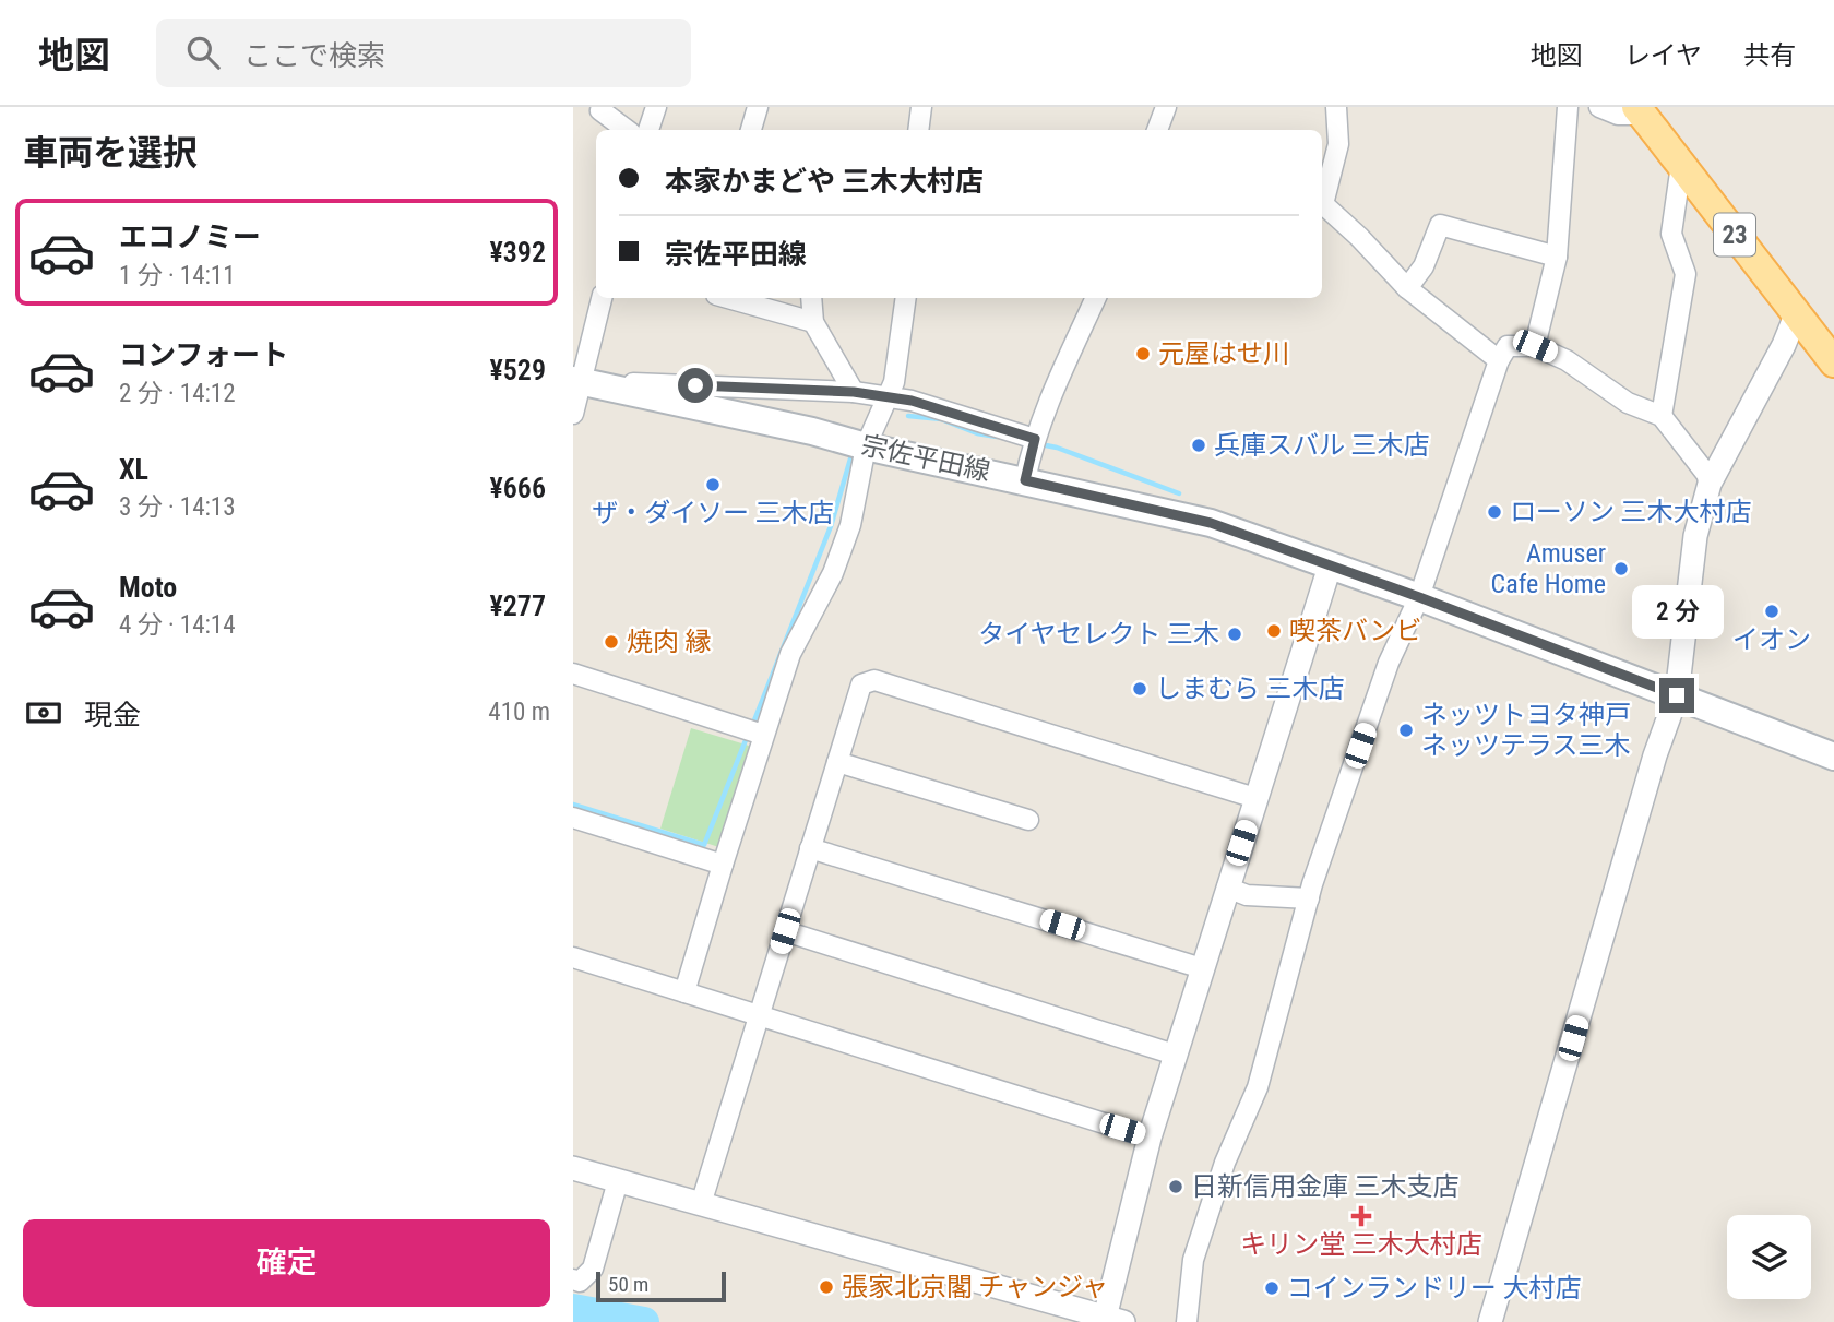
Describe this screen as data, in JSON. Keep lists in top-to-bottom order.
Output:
{
  "streets": {
    "main road": ["23", "宗佐平田線"]
  },
  "places": {
    "other": [
      "元屋はせ川",
      "兵庫スバル 三木店",
      "ザ・ダイソー 三木店",
      "ローソン 三木大村店",
      "Amuser Cafe Home",
      "イオン",
      "喫茶バンビ",
      "タイヤセレクト 三木",
      "焼肉 縁",
      "しまむら 三木店",
      "ネッツトヨタ神戸 ネッツテラス三木",
      "日新信用金庫 三木支店",
      "張家北京閣 チャンジャ",
      "コインランドリー 大村店"
    ],
    "health": ["キリン堂 三木大村店"]
  },
  "scale_bar": "50 m",
  "page": {
    "header": "地図",
    "search": "ここで検索",
    "nav": ["地図", "レイヤ", "共有"],
    "heading": "車両を選択",
    "banner": ["本家かまどや 三木大村店", "宗佐平田線"],
    "list": [
      {
        "name": "エコノミー",
        "note": "1 分 · 14:11",
        "value": "¥392"
      },
      {
        "name": "コンフォート",
        "note": "2 分 · 14:12",
        "value": "¥529"
      },
      {
        "name": "XL",
        "note": "3 分 · 14:13",
        "value": "¥666"
      },
      {
        "name": "Moto",
        "note": "4 分 · 14:14",
        "value": "¥277"
      }
    ],
    "bubble": "2 分",
    "pay": ["現金", "410 m"],
    "buttons": "確定",
    "scale": "50 m"
  }
}
